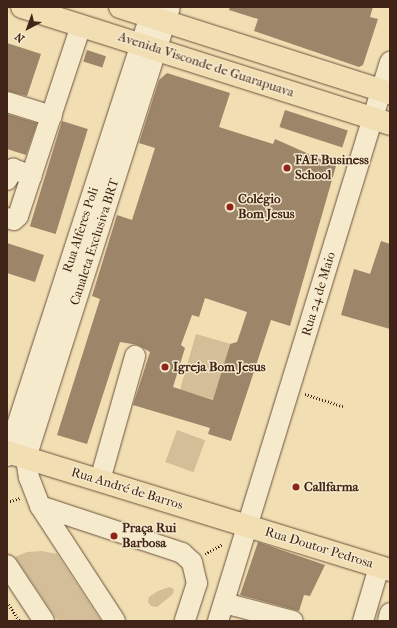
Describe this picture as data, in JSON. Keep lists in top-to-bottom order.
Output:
{
  "streets": {
    "main road": ["Avenida Visconde de Guarapuava", "Rua André de Barros", "Rua Doutor Pedrosa"],
    "street": ["Rua Alferes Poli", "Rua 24 de Maio"]
  },
  "crossings": [
    ["Avenida Visconde de Guarapuava", "Rua Alferes Poli"],
    ["Avenida Visconde de Guarapuava", "Rua 24 de Maio"],
    ["Rua Alferes Poli", "Rua André de Barros"],
    ["Rua 24 de Maio", "Rua André de Barros"],
    ["Rua 24 de Maio", "Rua Doutor Pedrosa"],
    ["Rua André de Barros", "Rua Doutor Pedrosa"]
  ],
  "places": [
    "FAE Business School",
    "Colégio Bom Jesus",
    "Igreja Bom Jesus",
    "Callfarma",
    "Praça Rui Barbosa"
  ],
  "north": "bottom left"
}
